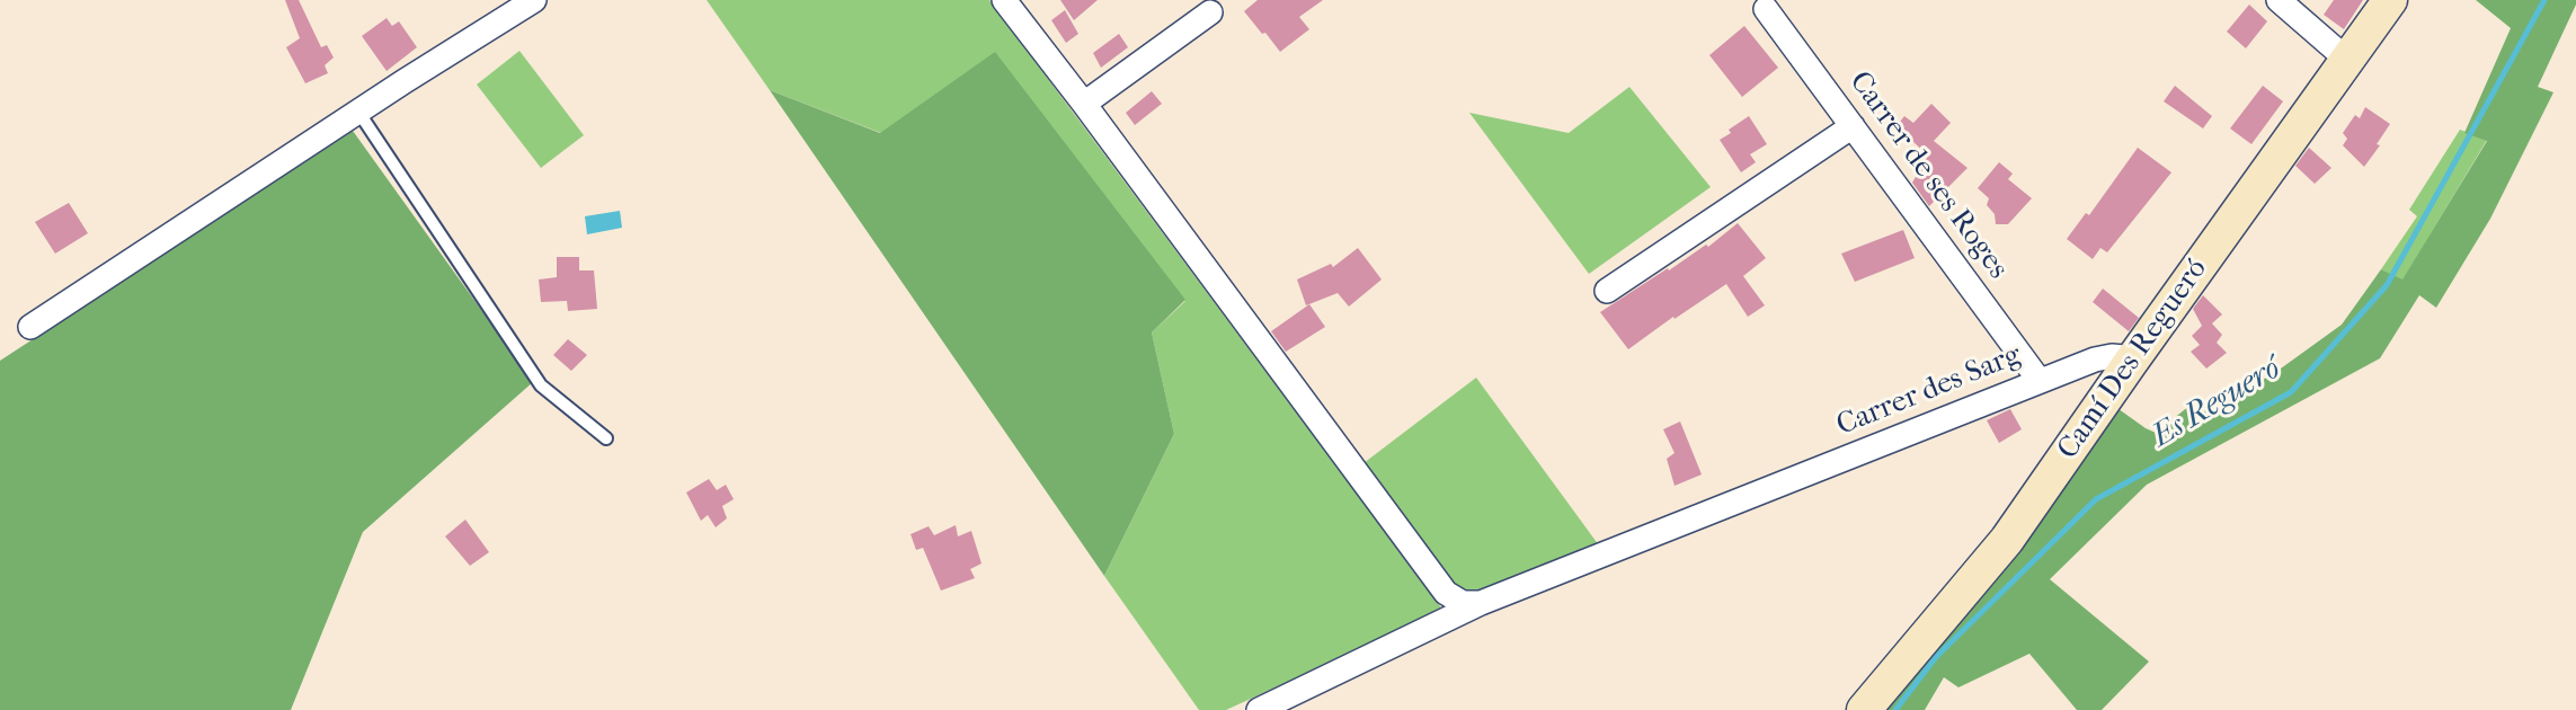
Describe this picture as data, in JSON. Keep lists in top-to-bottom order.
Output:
{
  "streets": {
    "street": ["Carrer de ses Roges", "Camí Des Regueró", "Carrer des Sarg"]
  },
  "crossings": [
    ["Carrer de ses Roges", "Carrer des Sarg"],
    ["Camí Des Regueró", "Carrer des Sarg"]
  ],
  "water": ["Es Regueró"]
}
